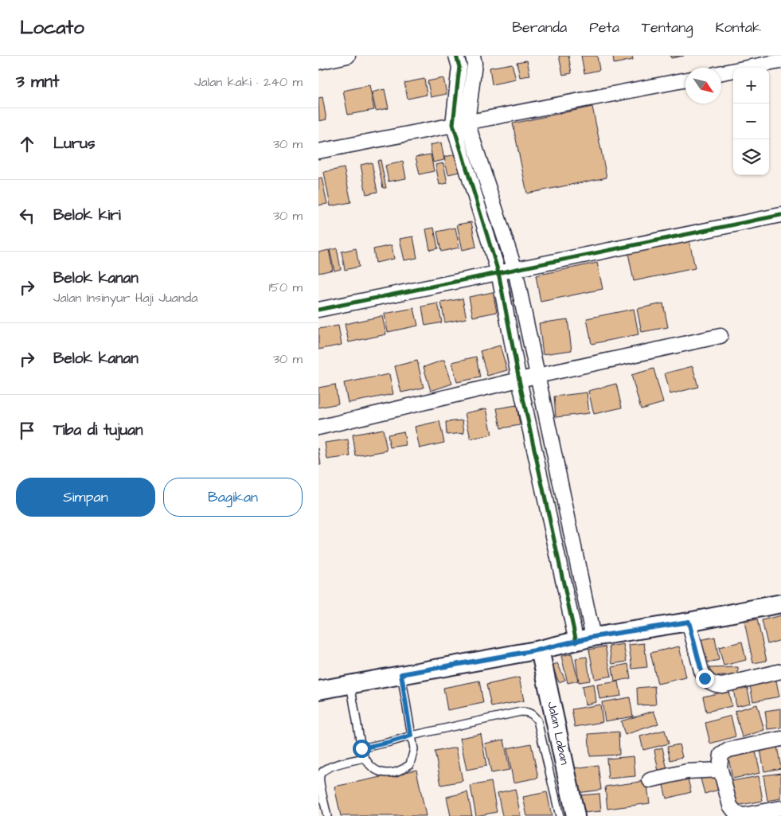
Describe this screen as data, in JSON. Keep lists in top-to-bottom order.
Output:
{
  "streets": {
    "street": ["Jalan Laban"]
  },
  "north": "bottom right",
  "page": {
    "header": "Locato",
    "nav": [
      "Beranda",
      "Peta",
      "Tentang",
      "Kontak"
    ],
    "heading": ["3 mnt", "Jalan kaki · 240 m"],
    "map_buttons": ["+", "−"],
    "list": [
      ["Lurus", "30 m"],
      ["Belok kiri", "30 m"],
      ["Belok kanan", "Jalan Insinyur Haji Juanda", "150 m"],
      ["Belok kanan", "30 m"],
      "Tiba di tujuan"
    ],
    "buttons": ["Simpan", "Bagikan"]
  }
}
